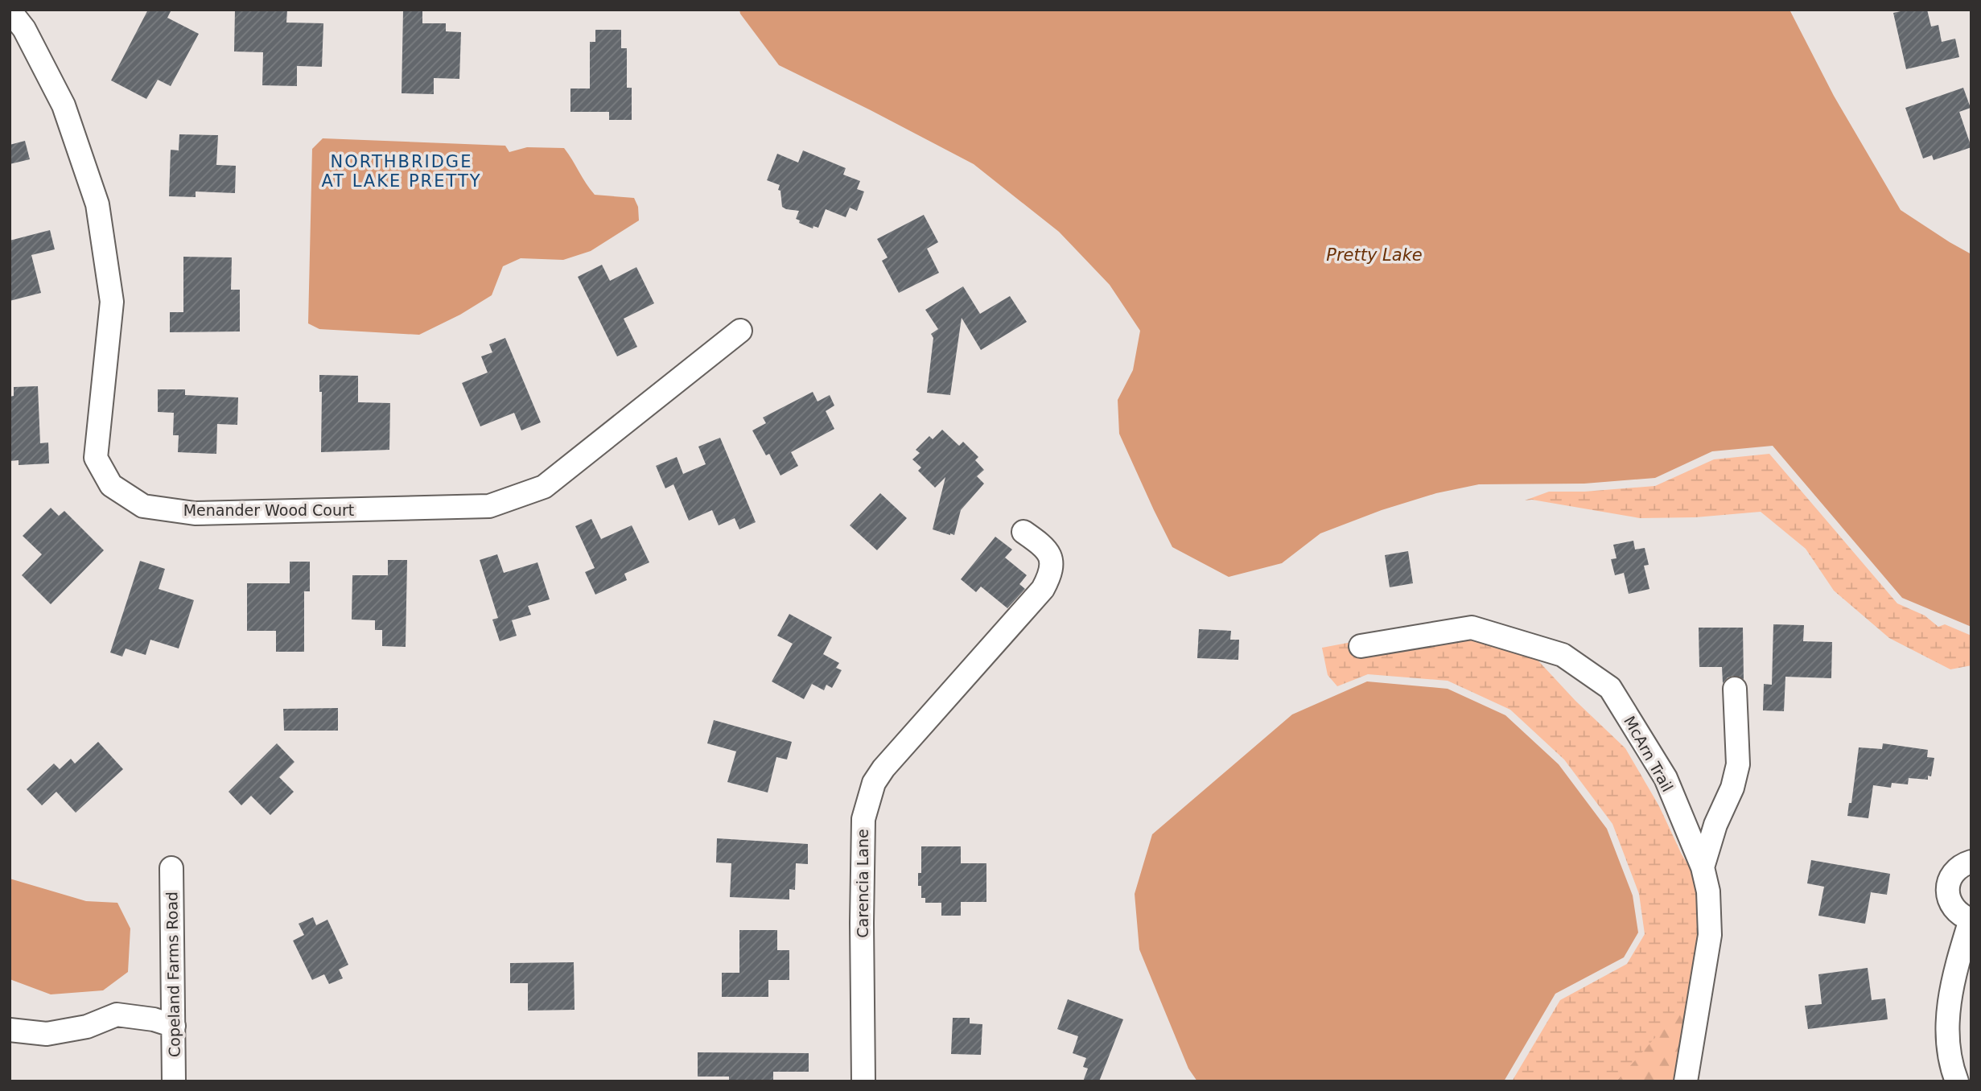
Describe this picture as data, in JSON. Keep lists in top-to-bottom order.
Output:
{
  "streets": {
    "street": [
      "Menander Wood Court",
      "McArn Trail",
      "Carencia Lane",
      "Copeland Farms Road"
    ]
  },
  "districts": ["NORTHBRIDGE AT LAKE PRETTY"],
  "water": ["Pretty Lake"]
}
